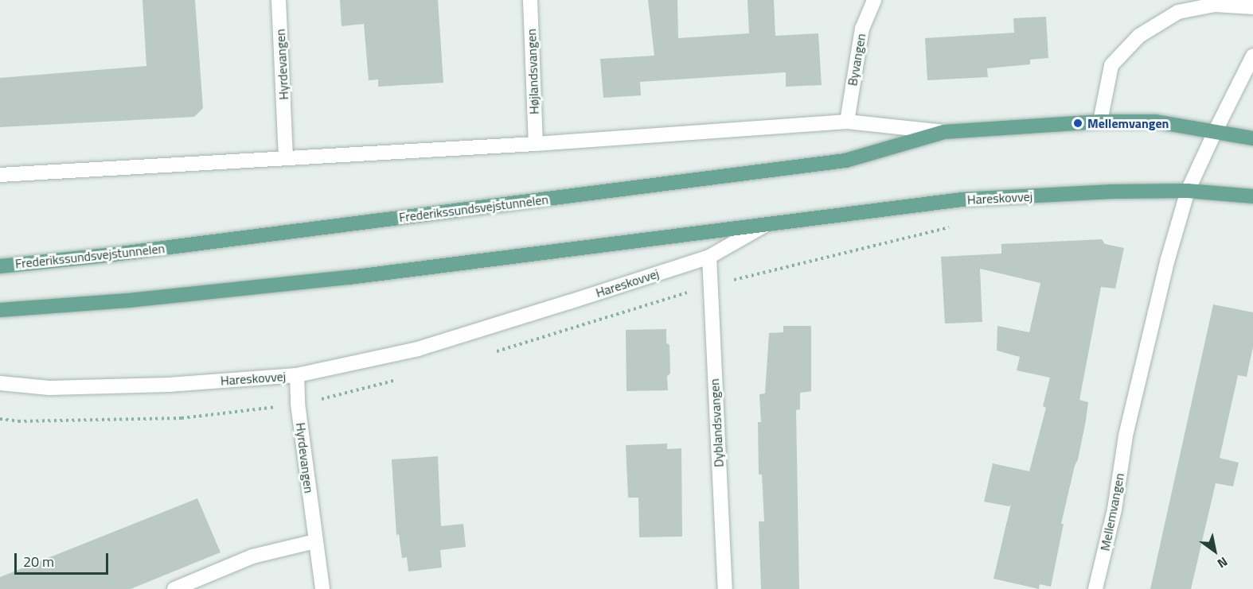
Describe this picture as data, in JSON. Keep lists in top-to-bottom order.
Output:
{
  "streets": {
    "main road": ["Hareskovvej", "Frederikssundsvejstunnelen"],
    "street": [
      "Byvangen",
      "Hyrdevangen",
      "Højlandsvangen",
      "Dyblandsvangen",
      "Mellemvangen"
    ]
  },
  "crossings": [
    ["Hyrdevangen", "Hareskovvej"],
    ["Hareskovvej", "Dyblandsvangen"],
    ["Hareskovvej", "Mellemvangen"]
  ],
  "places": ["Mellemvangen"],
  "scale_bar": "20 m",
  "north": "bottom right"
}
